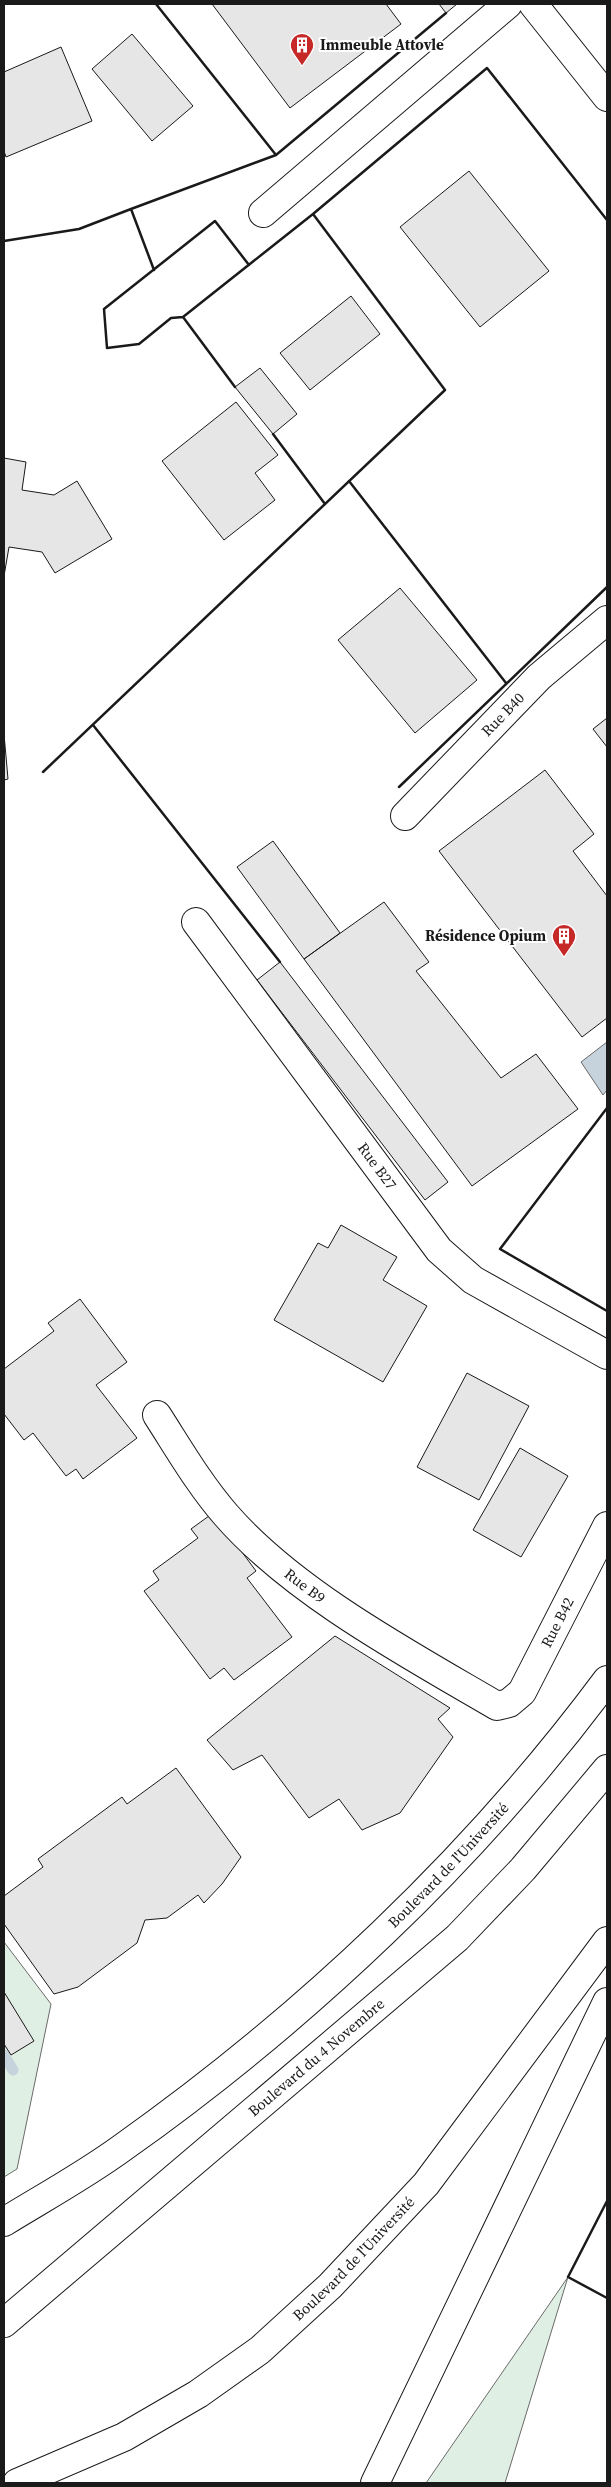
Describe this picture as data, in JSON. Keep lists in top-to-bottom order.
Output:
{
  "streets": {
    "main road": [
      "Rue B40",
      "Rue B27",
      "Rue B9",
      "Rue B42",
      "Boulevard de l'Université",
      "Boulevard du 4 Novembre"
    ]
  },
  "crossings": [
    ["Rue B9", "Rue B42"]
  ],
  "places": {
    "building": ["Immeuble Attovle", "Résidence Opium"]
  }
}
